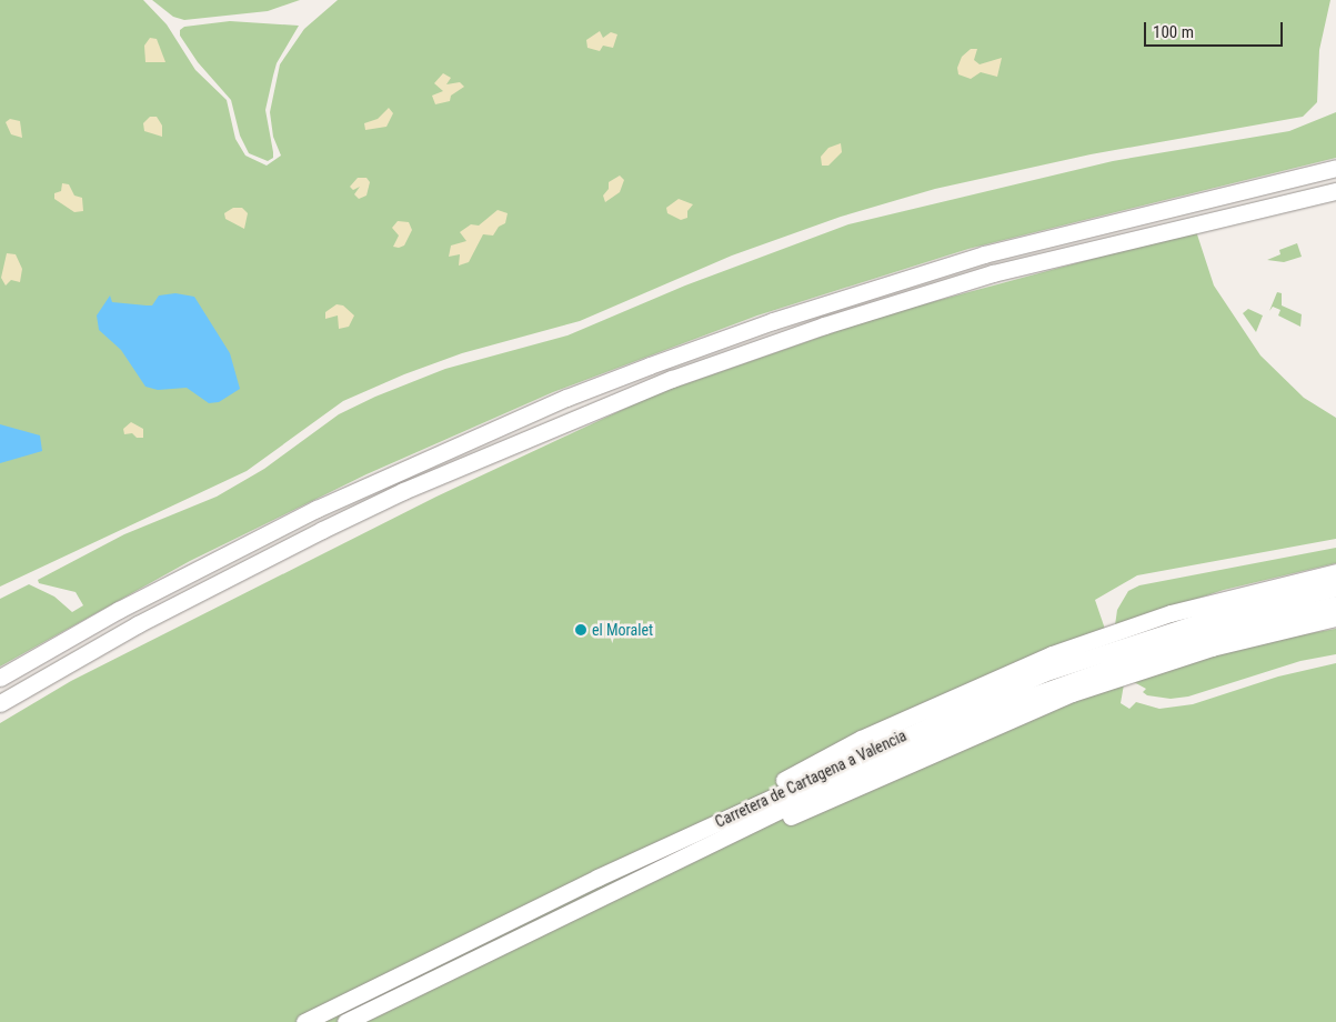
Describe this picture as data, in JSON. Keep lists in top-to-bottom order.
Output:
{
  "streets": {
    "highway": ["Carretera de Cartagena a Valencia"]
  },
  "places": ["el Moralet"],
  "scale_bar": "100 m"
}
